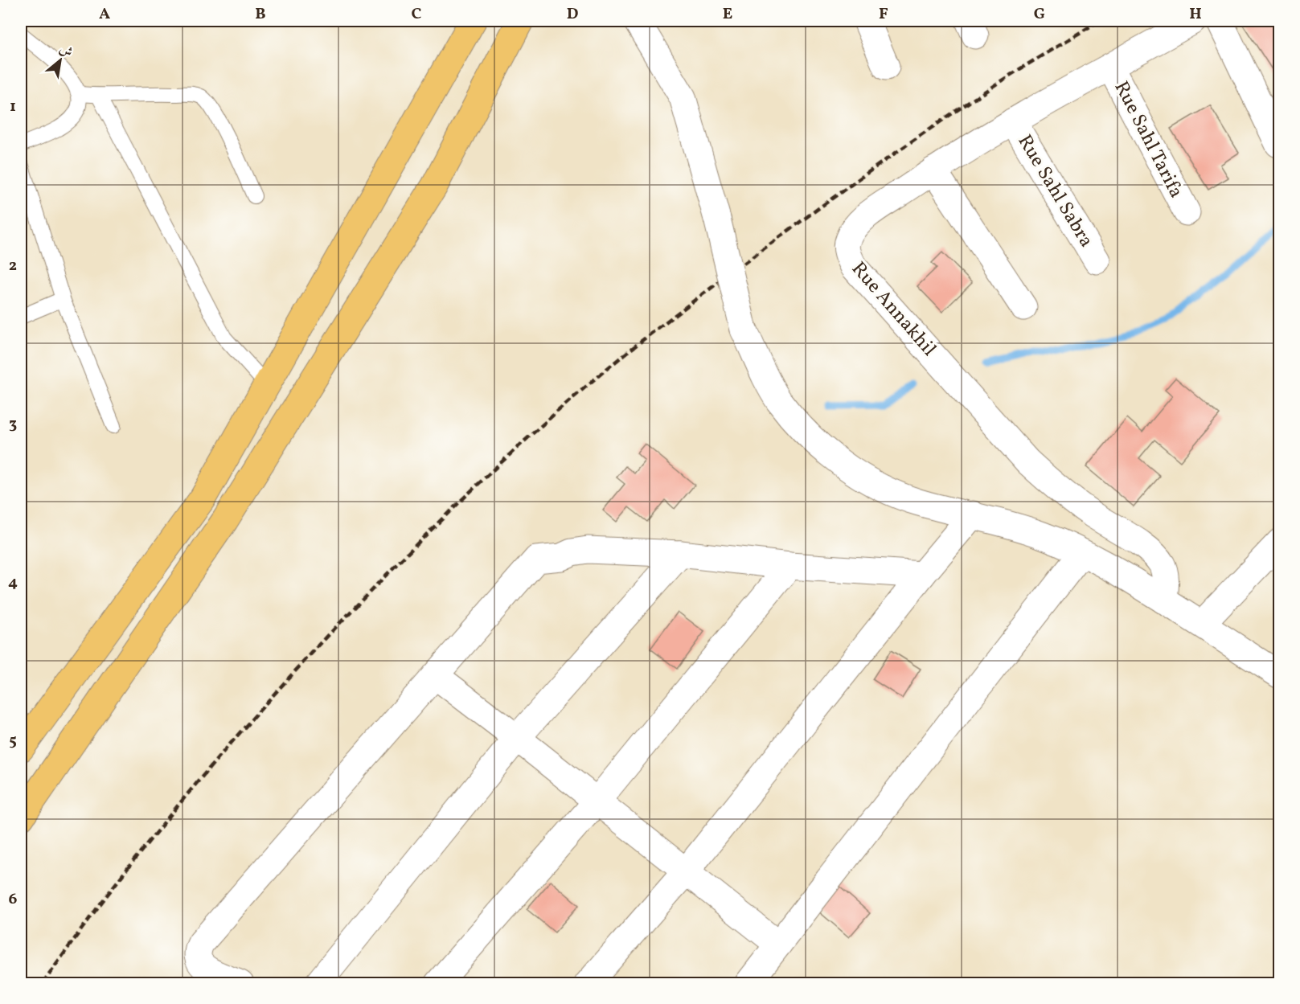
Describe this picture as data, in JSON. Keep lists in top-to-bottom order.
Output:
{
  "streets": {
    "street": ["Rue Sahl Tarifa", "Rue Sahl Sabra", "Rue Annakhil"]
  },
  "crossings": [
    ["Rue Sahl Tarifa", "Rue Annakhil"],
    ["Rue Sahl Sabra", "Rue Annakhil"]
  ],
  "north": "top right",
  "grid": {
    "columns": [
      "A",
      "B",
      "C",
      "D",
      "E",
      "F",
      "G",
      "H"
    ],
    "rows": [
      "1",
      "2",
      "3",
      "4",
      "5",
      "6"
    ]
  }
}
